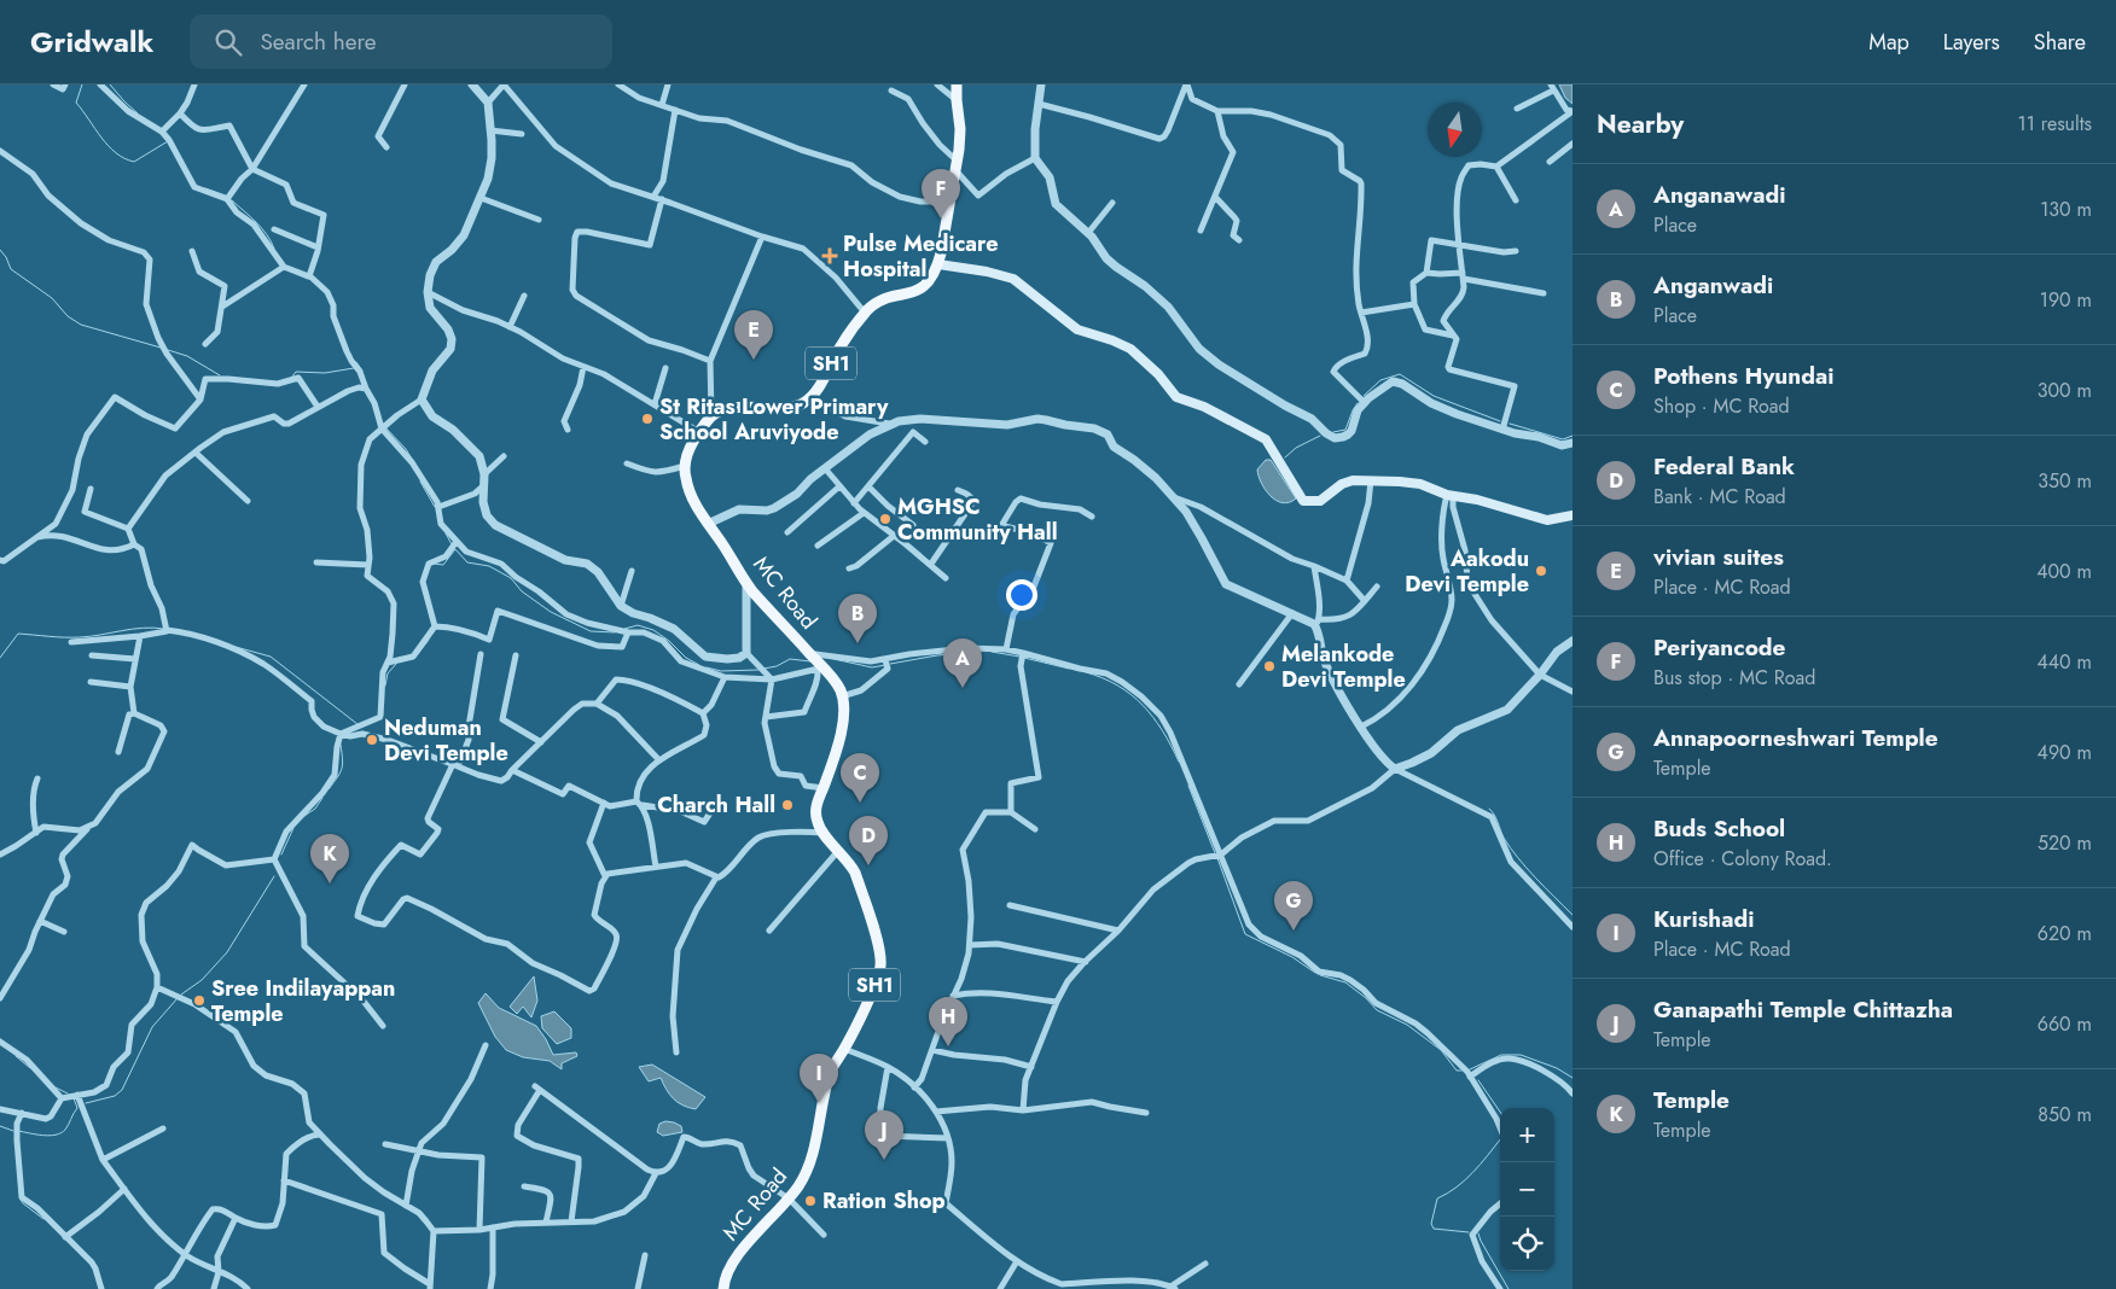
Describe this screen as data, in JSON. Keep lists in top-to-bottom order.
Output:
{
  "streets": {
    "main road": ["SH1", "MC Road"]
  },
  "places": {
    "health": ["Pulse Medicare Hospital"],
    "other": [
      "St Ritas Lower Primary School Aruviyode",
      "MGHSC Community Hall",
      "Aakodu Devi Temple",
      "Melankode Devi Temple",
      "Neduman Devi Temple",
      "Charch Hall",
      "Sree Indilayappan Temple",
      "Ration Shop"
    ]
  },
  "north": "bottom",
  "page": {
    "header": "Gridwalk",
    "search": "Search here",
    "nav": ["Map", "Layers", "Share"],
    "heading": ["Nearby", "11 results"],
    "list": [
      {
        "mark": "A",
        "name": "Anganawadi",
        "note": "Place",
        "value": "130 m"
      },
      {
        "mark": "B",
        "name": "Anganwadi",
        "note": "Place",
        "value": "190 m"
      },
      {
        "mark": "C",
        "name": "Pothens Hyundai",
        "note": "Shop · MC Road",
        "value": "300 m"
      },
      {
        "mark": "D",
        "name": "Federal Bank",
        "note": "Bank · MC Road",
        "value": "350 m"
      },
      {
        "mark": "E",
        "name": "vivian suites",
        "note": "Place · MC Road",
        "value": "400 m"
      },
      {
        "mark": "F",
        "name": "Periyancode",
        "note": "Bus stop · MC Road",
        "value": "440 m"
      },
      {
        "mark": "G",
        "name": "Annapoorneshwari Temple",
        "note": "Temple",
        "value": "490 m"
      },
      {
        "mark": "H",
        "name": "Buds School",
        "note": "Office · Colony Road.",
        "value": "520 m"
      },
      {
        "mark": "I",
        "name": "Kurishadi",
        "note": "Place · MC Road",
        "value": "620 m"
      },
      {
        "mark": "J",
        "name": "Ganapathi Temple Chittazha",
        "note": "Temple",
        "value": "660 m"
      },
      {
        "mark": "K",
        "name": "Temple",
        "note": "Temple",
        "value": "850 m"
      }
    ],
    "pins": [
      "F",
      "E",
      "B",
      "A",
      "C",
      "D",
      "K",
      "G",
      "H",
      "I",
      "J"
    ],
    "map_buttons": ["+", "−"]
  }
}
